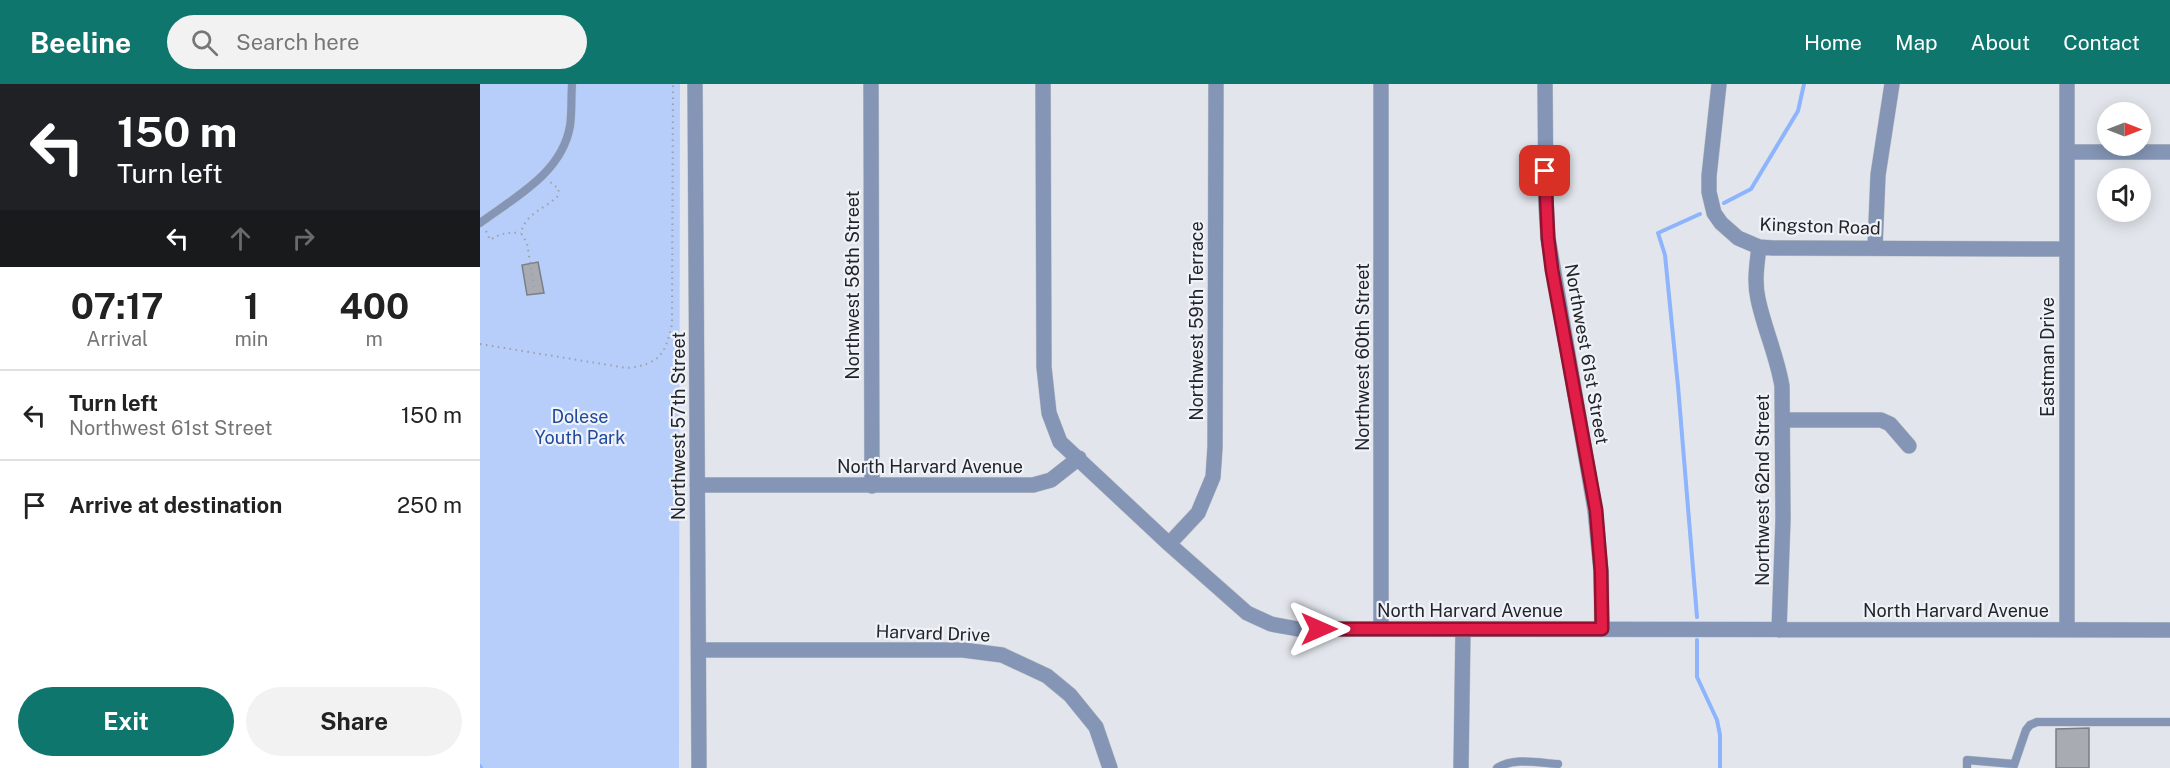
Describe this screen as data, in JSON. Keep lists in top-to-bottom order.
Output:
{
  "streets": {
    "street": [
      "Kingston Road",
      "Northwest 58th Street",
      "Northwest 59th Terrace",
      "Northwest 61st Street",
      "Northwest 60th Street",
      "Eastman Drive",
      "Northwest 57th Street",
      "North Harvard Avenue",
      "Northwest 62nd Street",
      "Harvard Drive"
    ]
  },
  "crossings": [
    ["Kingston Road", "Eastman Drive"],
    ["Kingston Road", "Northwest 62nd Street"],
    ["Northwest 58th Street", "North Harvard Avenue"],
    ["Northwest 59th Terrace", "North Harvard Avenue"],
    ["Northwest 61st Street", "North Harvard Avenue"],
    ["Northwest 60th Street", "North Harvard Avenue"],
    ["Eastman Drive", "North Harvard Avenue"],
    ["Northwest 57th Street", "North Harvard Avenue"],
    ["Northwest 57th Street", "Harvard Drive"],
    ["North Harvard Avenue", "Northwest 62nd Street"]
  ],
  "parks": ["Dolese Youth Park"],
  "north": "right",
  "page": {
    "header": "Beeline",
    "search": "Search here",
    "nav": [
      "Home",
      "Map",
      "About",
      "Contact"
    ],
    "turn": ["150 m", "Turn left"],
    "eta": [
      "07:17",
      "Arrival",
      "1",
      "min",
      "400",
      "m"
    ],
    "list": [
      {
        "name": "Turn left",
        "note": "Northwest 61st Street",
        "value": "150 m"
      },
      {
        "name": "Arrive at destination",
        "value": "250 m"
      }
    ],
    "buttons": ["Exit", "Share"]
  }
}
